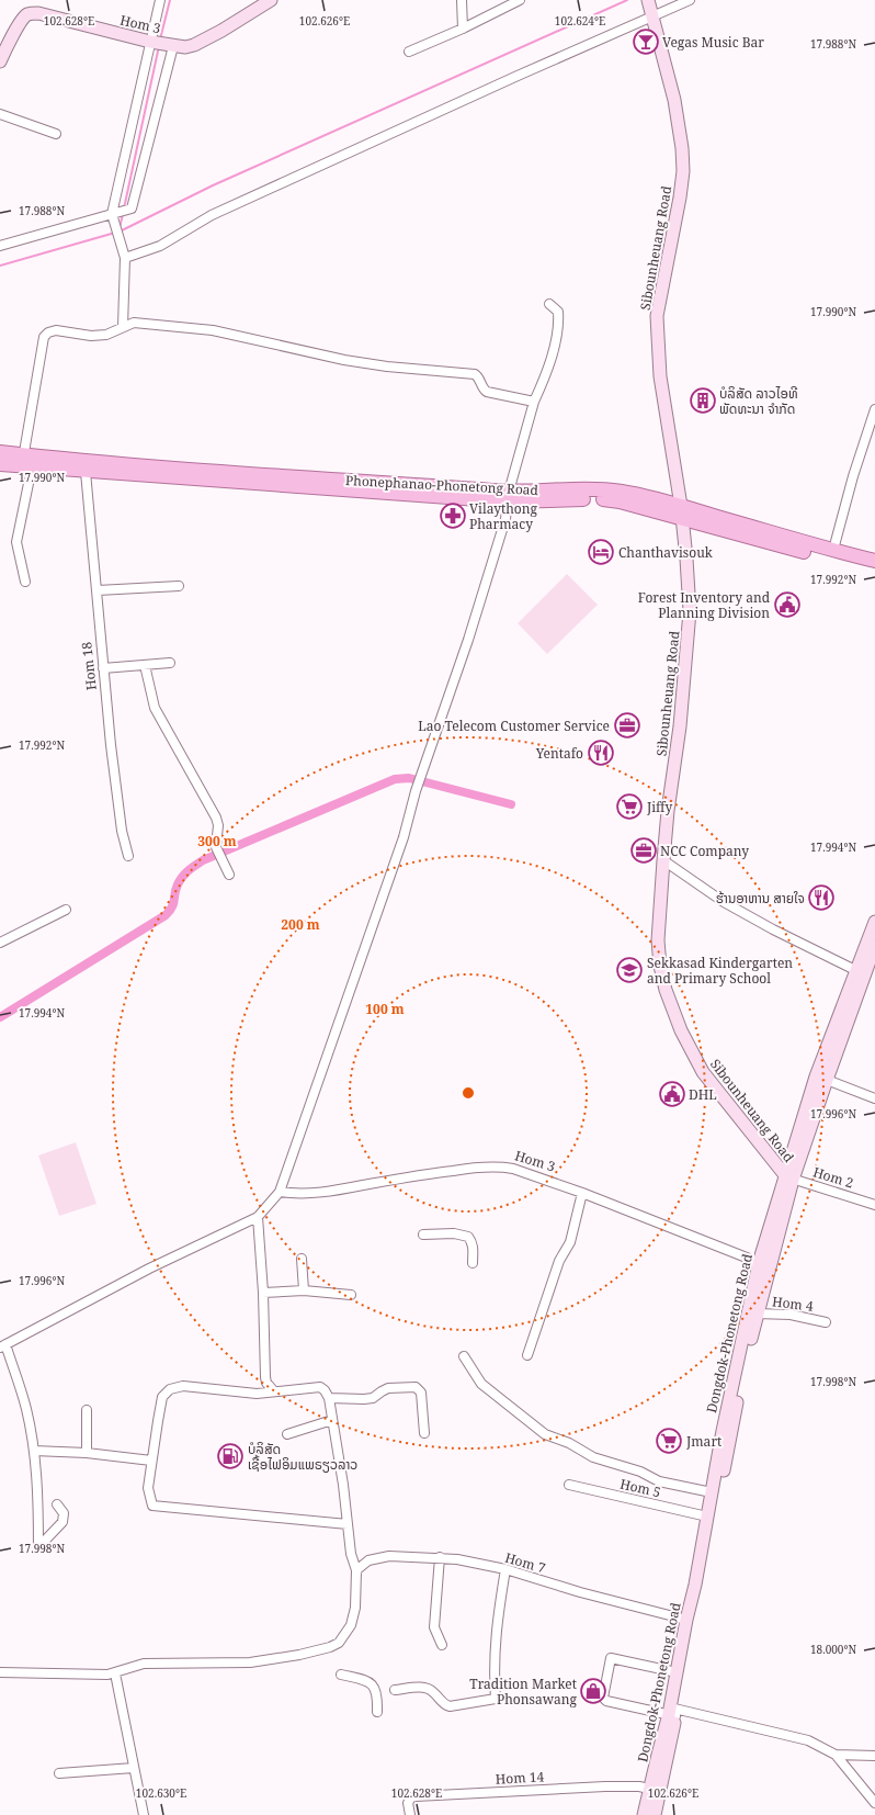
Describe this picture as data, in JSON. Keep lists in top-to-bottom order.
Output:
{
  "streets": {
    "main road": [
      "Hom 3",
      "Sibounheuang Road",
      "Phonephanao-Phonetong Road",
      "Dongdok-Phonetong Road"
    ],
    "street": [
      "Hom 18",
      "Hom 2",
      "Hom 4",
      "Hom 5",
      "Hom 7",
      "Hom 14"
    ]
  },
  "crossings": [
    ["Hom 3", "Dongdok-Phonetong Road"],
    ["Sibounheuang Road", "Phonephanao-Phonetong Road"],
    ["Sibounheuang Road", "Hom 2"],
    ["Sibounheuang Road", "Dongdok-Phonetong Road"],
    ["Phonephanao-Phonetong Road", "Hom 18"],
    ["Hom 2", "Dongdok-Phonetong Road"],
    ["Hom 4", "Dongdok-Phonetong Road"],
    ["Dongdok-Phonetong Road", "Hom 5"],
    ["Dongdok-Phonetong Road", "Hom 7"],
    ["Dongdok-Phonetong Road", "Hom 14"]
  ],
  "places": {
    "bar": ["Vegas Music Bar"],
    "building": ["ບໍລິສັດ ລາວໄອທີ ພັດທະນາ ຈຳກັດ"],
    "pharmacy": ["Vilaythong Pharmacy"],
    "hotel": ["Chanthavisouk"],
    "public building": ["Forest Inventory and Planning Division", "DHL"],
    "office": ["Lao Telecom Customer Service", "NCC Company"],
    "restaurant": ["Yentafo", "ຮ້ານອາຫານ ສາຍໃຈ"],
    "supermarket": ["Jiffy", "Jmart"],
    "school or university": ["Sekkasad Kindergarten and Primary School"],
    "fuel station": ["ບໍລິສັດ ເຊື້ອໄຟອິມແພຣຽວລາວ"],
    "shop": ["Tradition Market Phonsawang"]
  },
  "coordinates": [
    "102.628°E",
    "102.626°E",
    "102.624°E",
    "17.988°N",
    "17.990°N",
    "17.992°N",
    "17.994°N",
    "17.996°N",
    "17.998°N",
    "18.000°N",
    "102.630°E"
  ],
  "rings": ["300 m", "200 m", "100 m"]
}
